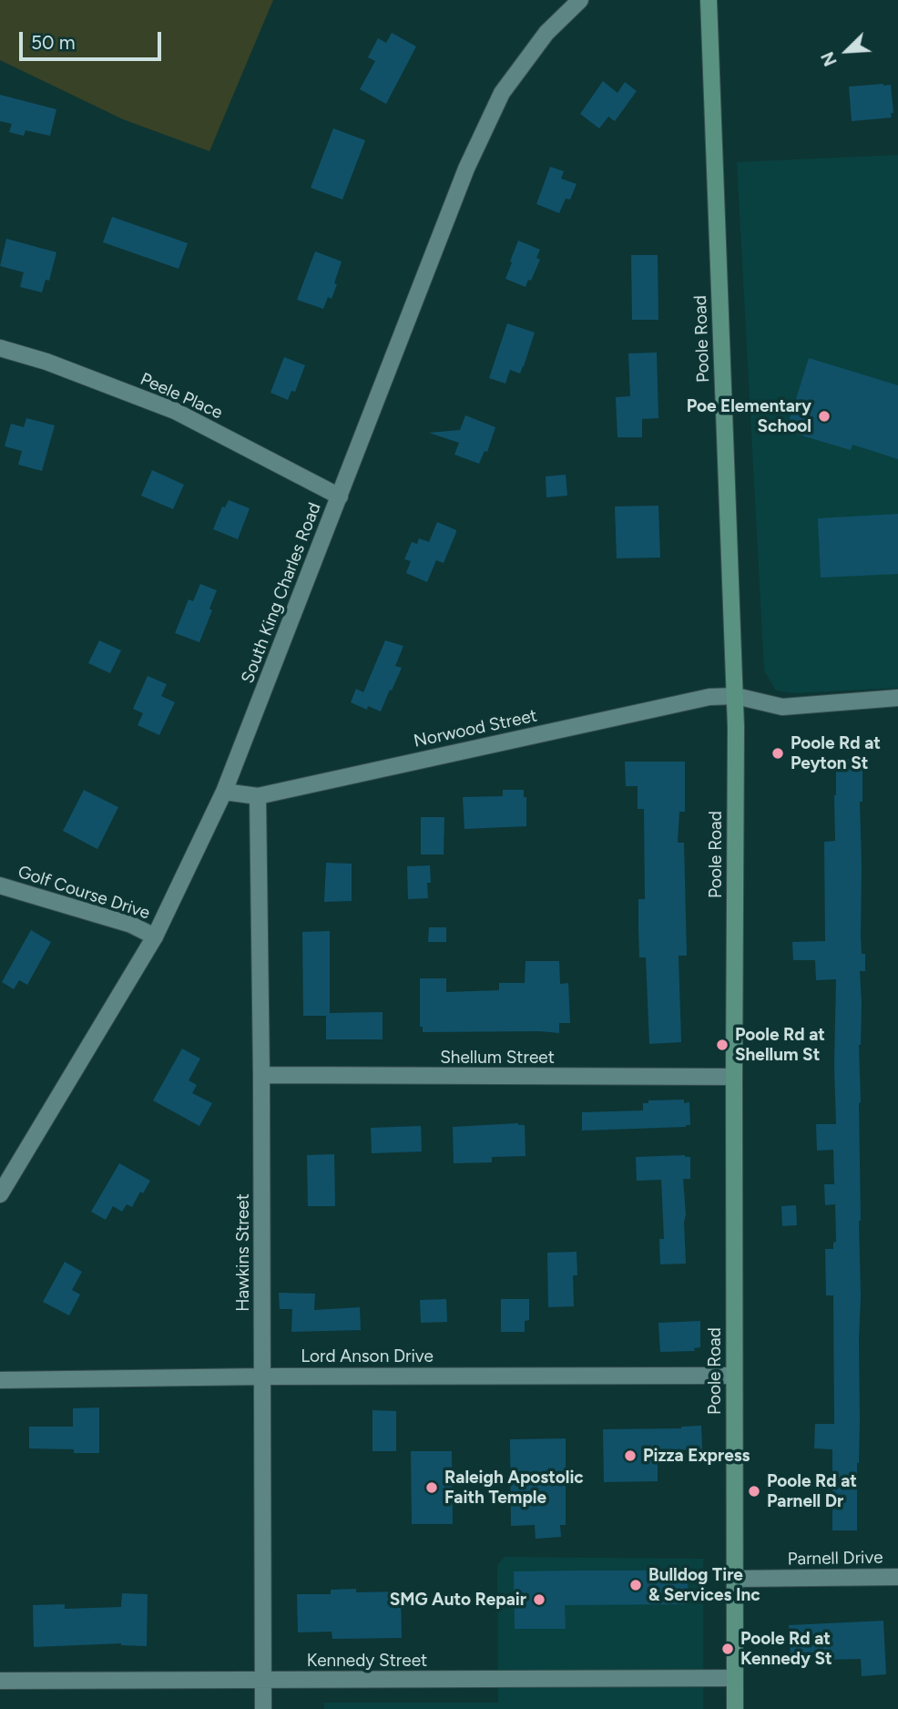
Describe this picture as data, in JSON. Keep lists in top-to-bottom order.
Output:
{
  "streets": {
    "main road": ["Poole Road"],
    "street": [
      "Peele Place",
      "South King Charles Road",
      "Norwood Street",
      "Golf Course Drive",
      "Shellum Street",
      "Hawkins Street",
      "Lord Anson Drive",
      "Parnell Drive",
      "Kennedy Street"
    ]
  },
  "crossings": [
    ["Poole Road", "Norwood Street"],
    ["Poole Road", "Shellum Street"],
    ["Poole Road", "Lord Anson Drive"],
    ["Poole Road", "Parnell Drive"],
    ["Poole Road", "Kennedy Street"],
    ["Peele Place", "South King Charles Road"],
    ["South King Charles Road", "Norwood Street"],
    ["South King Charles Road", "Golf Course Drive"],
    ["Norwood Street", "Hawkins Street"],
    ["Shellum Street", "Hawkins Street"],
    ["Hawkins Street", "Lord Anson Drive"],
    ["Hawkins Street", "Kennedy Street"]
  ],
  "places": [
    "Poe Elementary School",
    "Poole Rd at Peyton St",
    "Poole Rd at Shellum St",
    "Pizza Express",
    "Raleigh Apostolic Faith Temple",
    "Poole Rd at Parnell Dr",
    "Bulldog Tire & Services Inc",
    "SMG Auto Repair",
    "Poole Rd at Kennedy St"
  ],
  "scale_bar": "50 m",
  "north": "bottom left"
}
